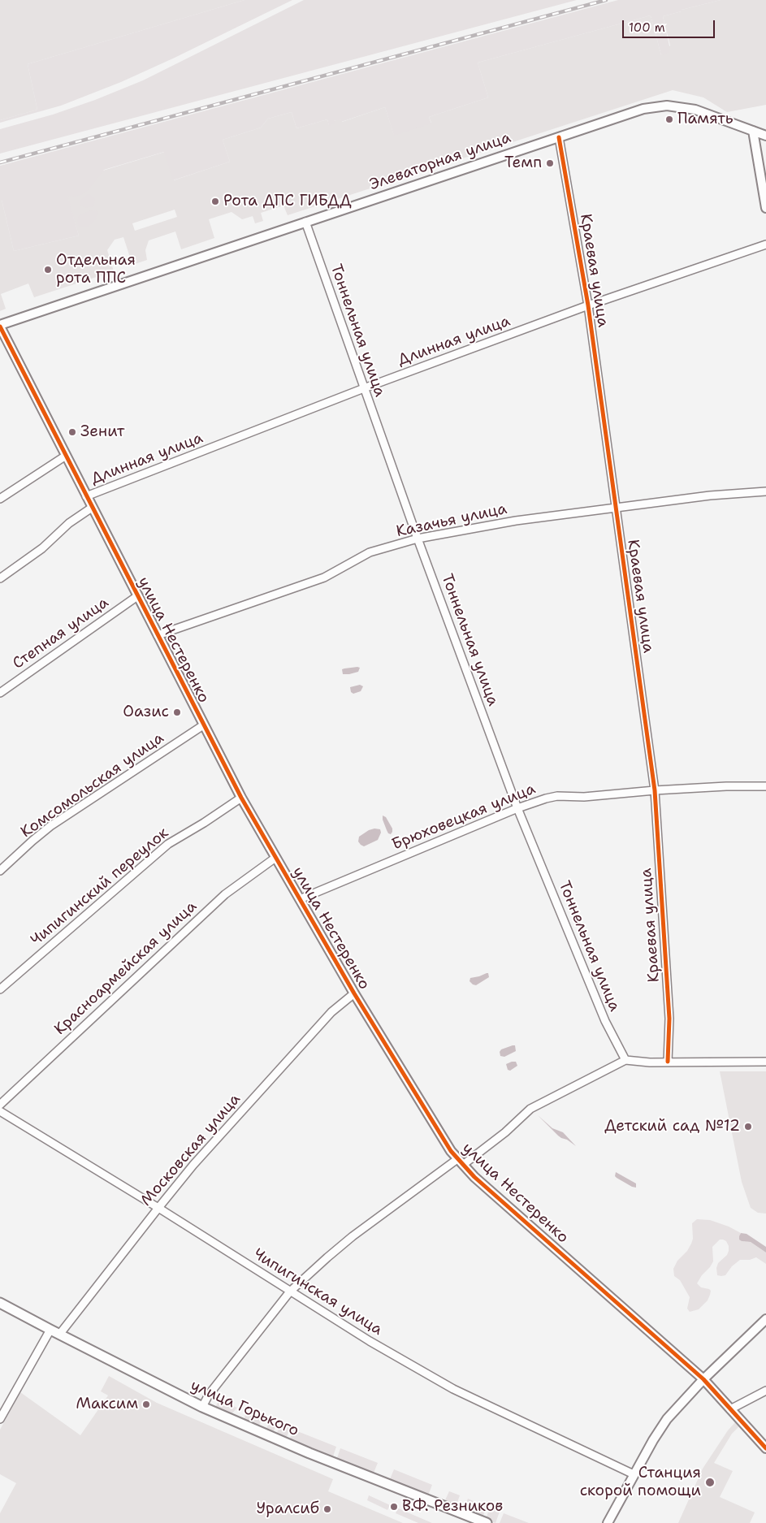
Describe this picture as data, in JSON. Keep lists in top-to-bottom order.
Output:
{
  "streets": {
    "main road": ["улица Горького"],
    "street": [
      "Элеваторная улица",
      "Краевая улица",
      "Тоннельная улица",
      "Длинная улица",
      "Казачья улица",
      "Степная улица",
      "улица Нестеренко",
      "Комсомольская улица",
      "Брюховецкая улица",
      "Чипигинский переулок",
      "Красноармейская улица",
      "Московская улица",
      "Чипигинская улица"
    ]
  },
  "crossings": [
    ["Элеваторная улица", "Краевая улица"],
    ["Элеваторная улица", "Тоннельная улица"],
    ["Элеваторная улица", "улица Нестеренко"],
    ["Краевая улица", "Длинная улица"],
    ["Краевая улица", "Казачья улица"],
    ["Краевая улица", "Брюховецкая улица"],
    ["Тоннельная улица", "Длинная улица"],
    ["Тоннельная улица", "Казачья улица"],
    ["Тоннельная улица", "Брюховецкая улица"],
    ["Длинная улица", "улица Нестеренко"],
    ["Казачья улица", "улица Нестеренко"],
    ["Степная улица", "улица Нестеренко"],
    ["улица Нестеренко", "Комсомольская улица"],
    ["улица Нестеренко", "Брюховецкая улица"],
    ["улица Нестеренко", "Чипигинский переулок"],
    ["улица Нестеренко", "Красноармейская улица"],
    ["улица Нестеренко", "Московская улица"],
    ["Московская улица", "Чипигинская улица"],
    ["Московская улица", "улица Горького"]
  ],
  "places": [
    "Память",
    "Темп",
    "Рота ДПС ГИБДД",
    "Отдельная рота ППС",
    "Зенит",
    "Оазис",
    "Детский сад №12",
    "Максим",
    "Станция скорой помощи",
    "В.Ф. Резников",
    "Уралсиб"
  ],
  "scale_bar": "100 m"
}
